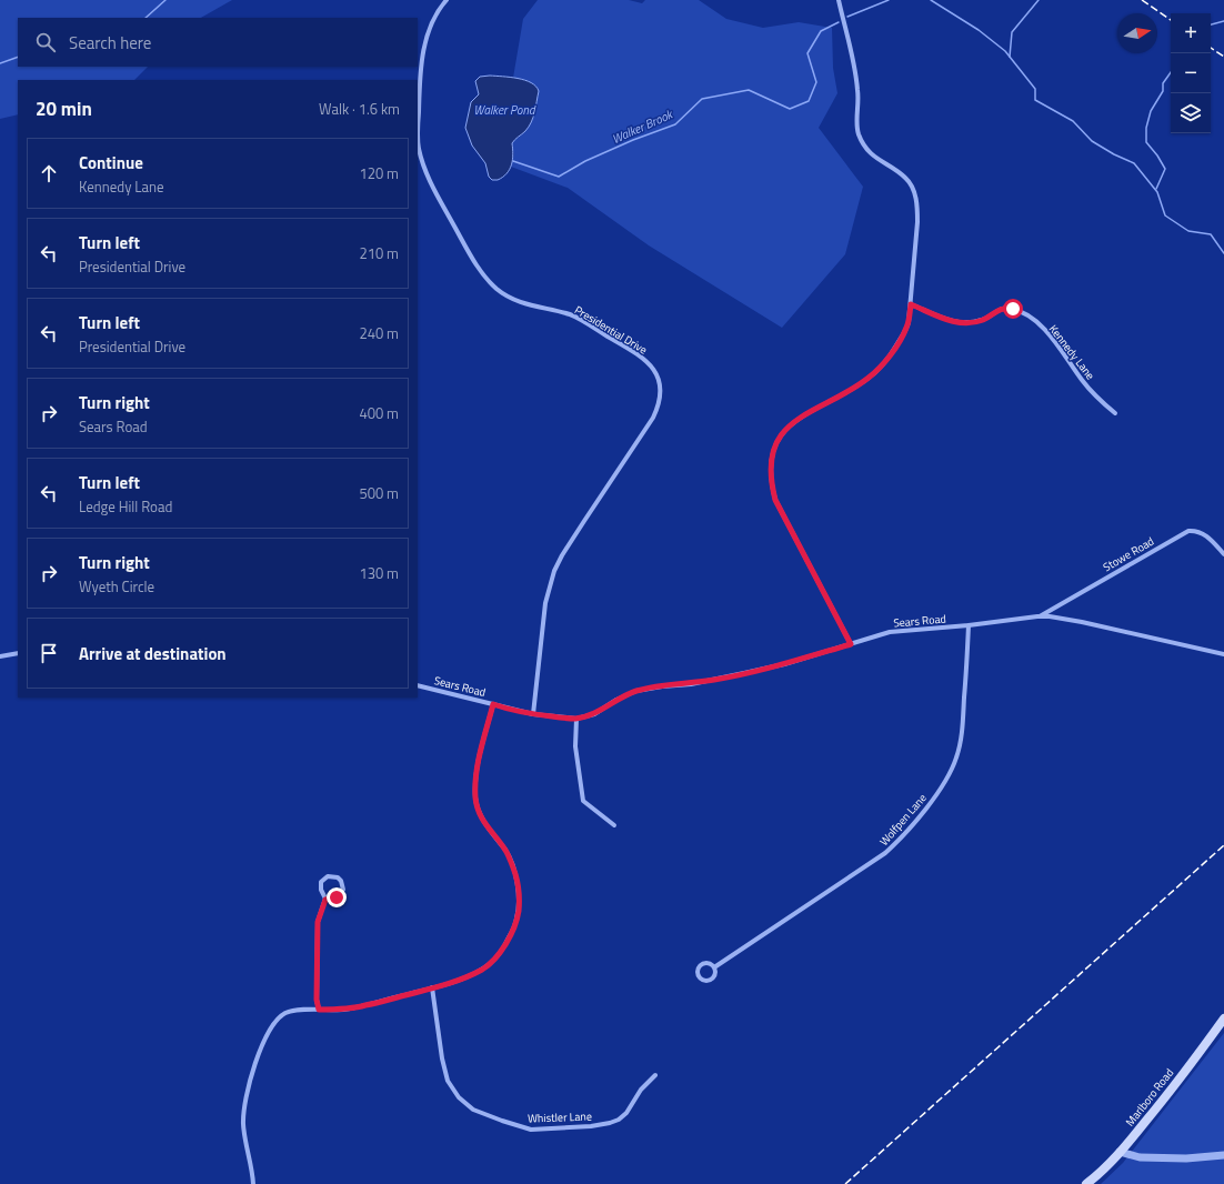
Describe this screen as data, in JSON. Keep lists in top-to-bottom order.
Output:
{
  "streets": {
    "main road": ["Marlboro Road"],
    "street": [
      "Presidential Drive",
      "Kennedy Lane",
      "Stowe Road",
      "Sears Road",
      "Wolfpen Lane",
      "Whistler Lane"
    ]
  },
  "crossings": [
    ["Presidential Drive", "Sears Road"],
    ["Stowe Road", "Sears Road"],
    ["Sears Road", "Wolfpen Lane"]
  ],
  "water": ["Walker Pond", "Walker Brook"],
  "north": "right",
  "page": {
    "map_buttons": ["+", "−"],
    "search": "Search here",
    "heading": ["20 min", "Walk · 1.6 km"],
    "list": [
      ["Continue", "Kennedy Lane", "120 m"],
      ["Turn left", "Presidential Drive", "210 m"],
      ["Turn left", "Presidential Drive", "240 m"],
      ["Turn right", "Sears Road", "400 m"],
      ["Turn left", "Ledge Hill Road", "500 m"],
      ["Turn right", "Wyeth Circle", "130 m"],
      "Arrive at destination"
    ]
  }
}
